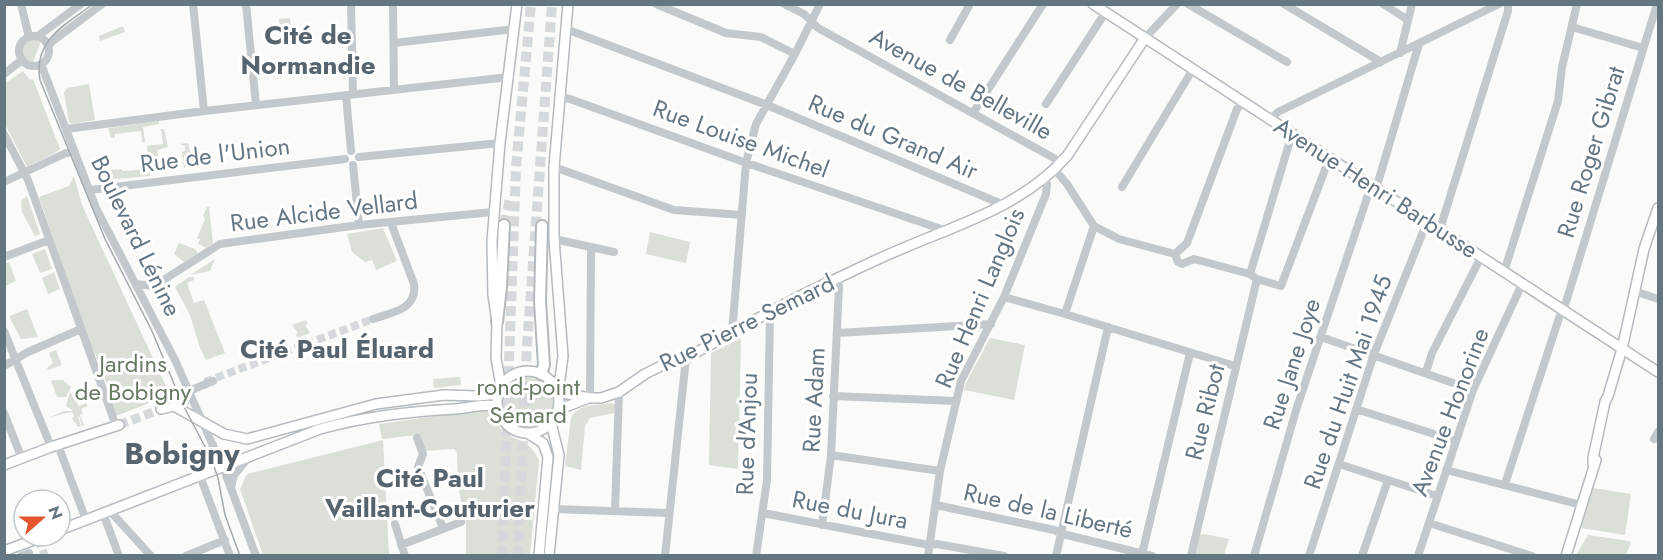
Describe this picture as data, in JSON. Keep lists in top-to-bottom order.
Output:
{
  "streets": {
    "main road": ["Avenue Henri Barbusse", "Rue Pierre Semard"],
    "street": [
      "Avenue de Belleville",
      "Rue du Grand Air",
      "Rue Louise Michel",
      "Rue Roger Gibrat",
      "Rue de l'Union",
      "Rue Alcide Vellard",
      "Boulevard Lénine",
      "Rue Henri Langlois",
      "Rue Jane Joye",
      "Rue du Huit Mai 1945",
      "Rue Adam",
      "Rue Ribot",
      "Avenue Honorine",
      "Rue d'Anjou",
      "Rue du Jura",
      "Rue de la Liberté"
    ]
  },
  "crossings": [
    ["Avenue de Belleville", "Rue Pierre Semard"],
    ["Rue du Grand Air", "Rue Pierre Semard"],
    ["Rue Louise Michel", "Rue Pierre Semard"],
    ["Rue Roger Gibrat", "Avenue Henri Barbusse"],
    ["Rue de l'Union", "Boulevard Lénine"],
    ["Avenue Henri Barbusse", "Rue Jane Joye"],
    ["Avenue Henri Barbusse", "Rue du Huit Mai 1945"],
    ["Avenue Henri Barbusse", "Rue Ribot"],
    ["Avenue Henri Barbusse", "Avenue Honorine"],
    ["Rue Alcide Vellard", "Boulevard Lénine"],
    ["Rue Henri Langlois", "Rue Pierre Semard"],
    ["Rue Henri Langlois", "Rue du Jura"],
    ["Rue Henri Langlois", "Rue de la Liberté"],
    ["Rue Pierre Semard", "Rue Adam"],
    ["Rue Pierre Semard", "Rue d'Anjou"],
    ["Rue Adam", "Rue du Jura"],
    ["Rue d'Anjou", "Rue du Jura"]
  ],
  "districts": [
    "Cité de Normandie",
    "Cité Paul Éluard",
    "Bobigny",
    "Cité Paul Vaillant-Couturier"
  ],
  "parks": ["Jardins de Bobigny", "rond-point Sémard"],
  "north": "right"
}
